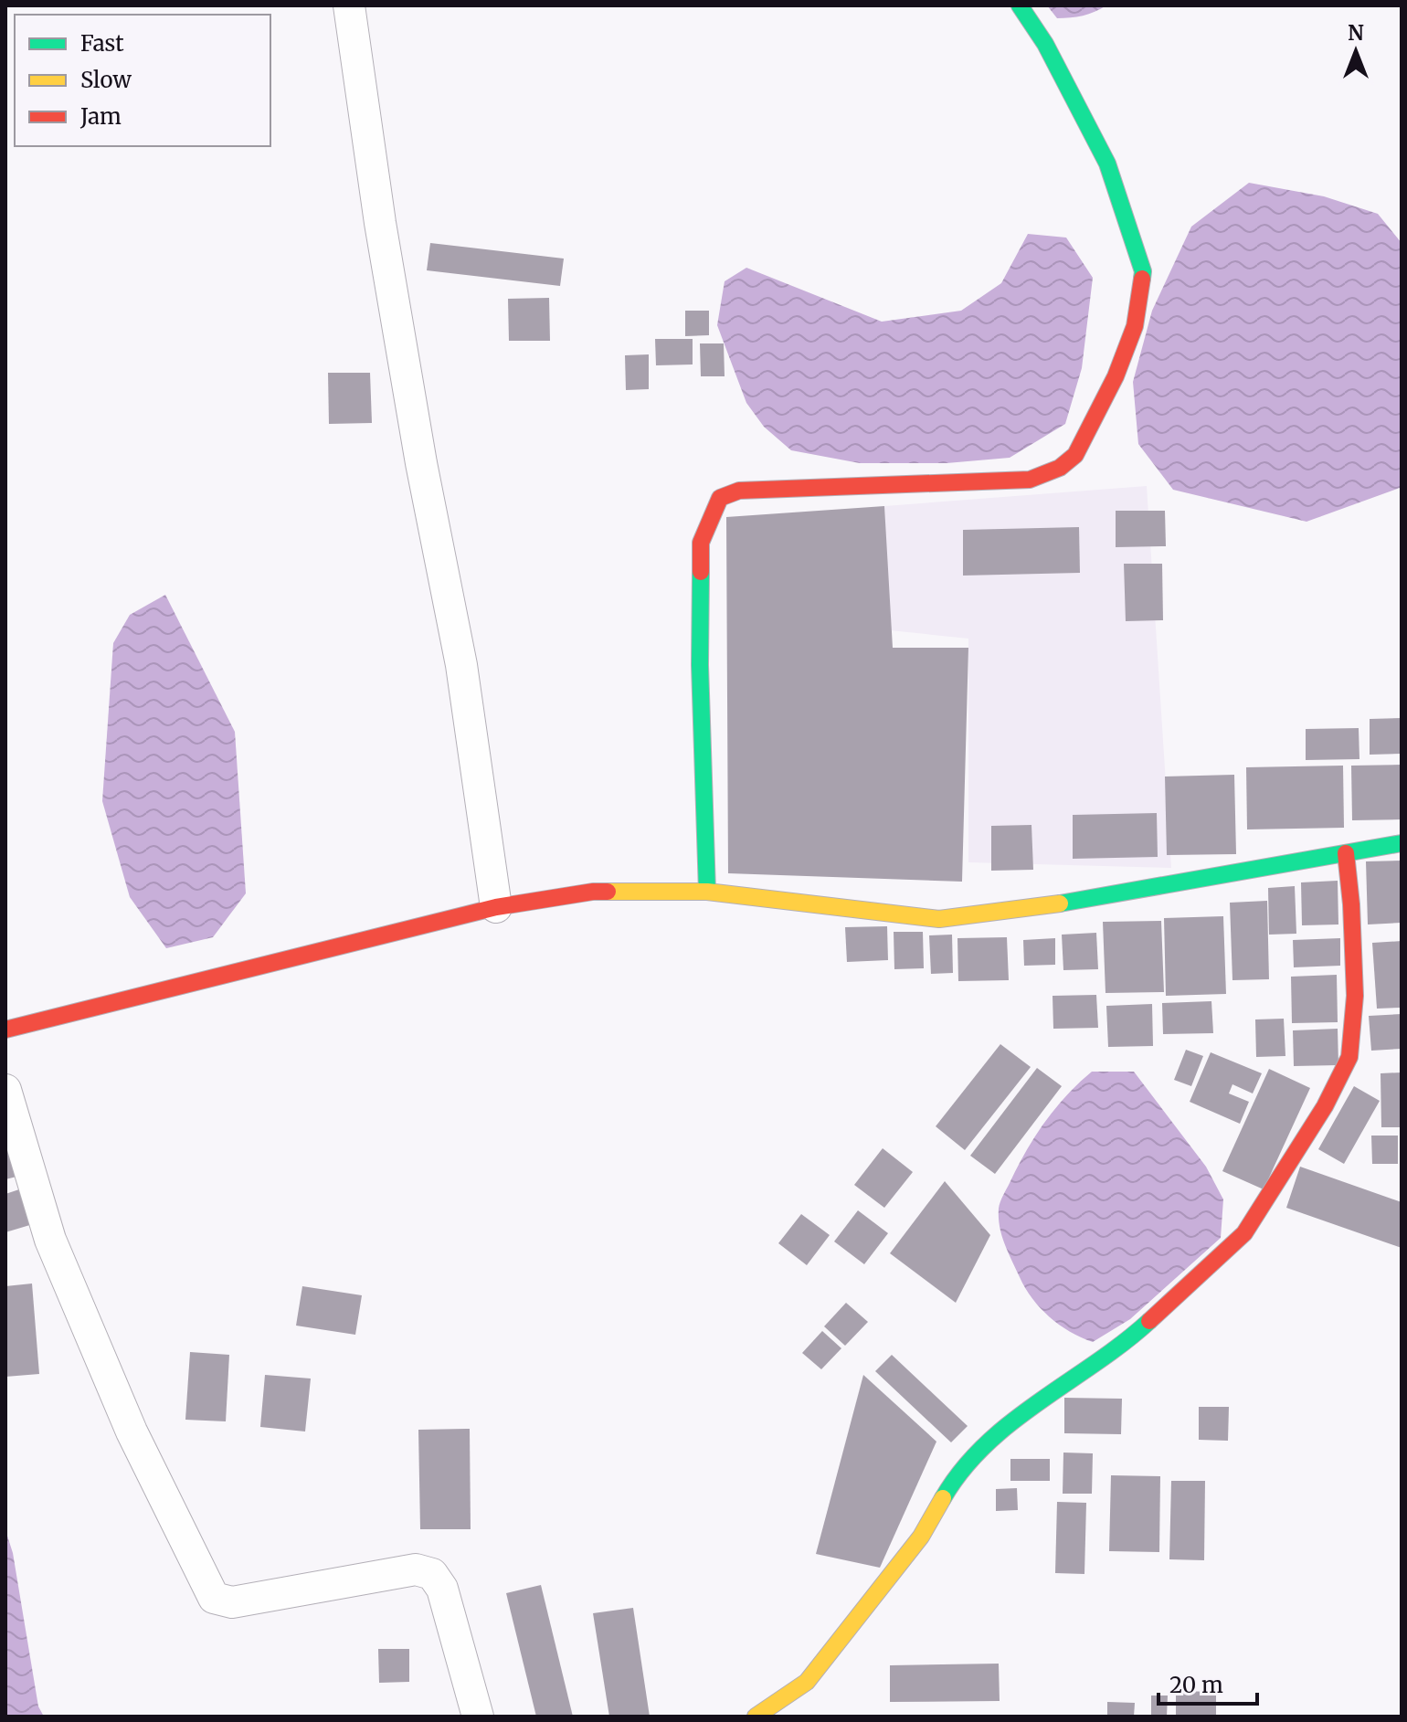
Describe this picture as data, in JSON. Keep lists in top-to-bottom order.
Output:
{
  "legend": ["Fast", "Slow", "Jam"],
  "scale_bar": "20 m",
  "north": "top"
}
